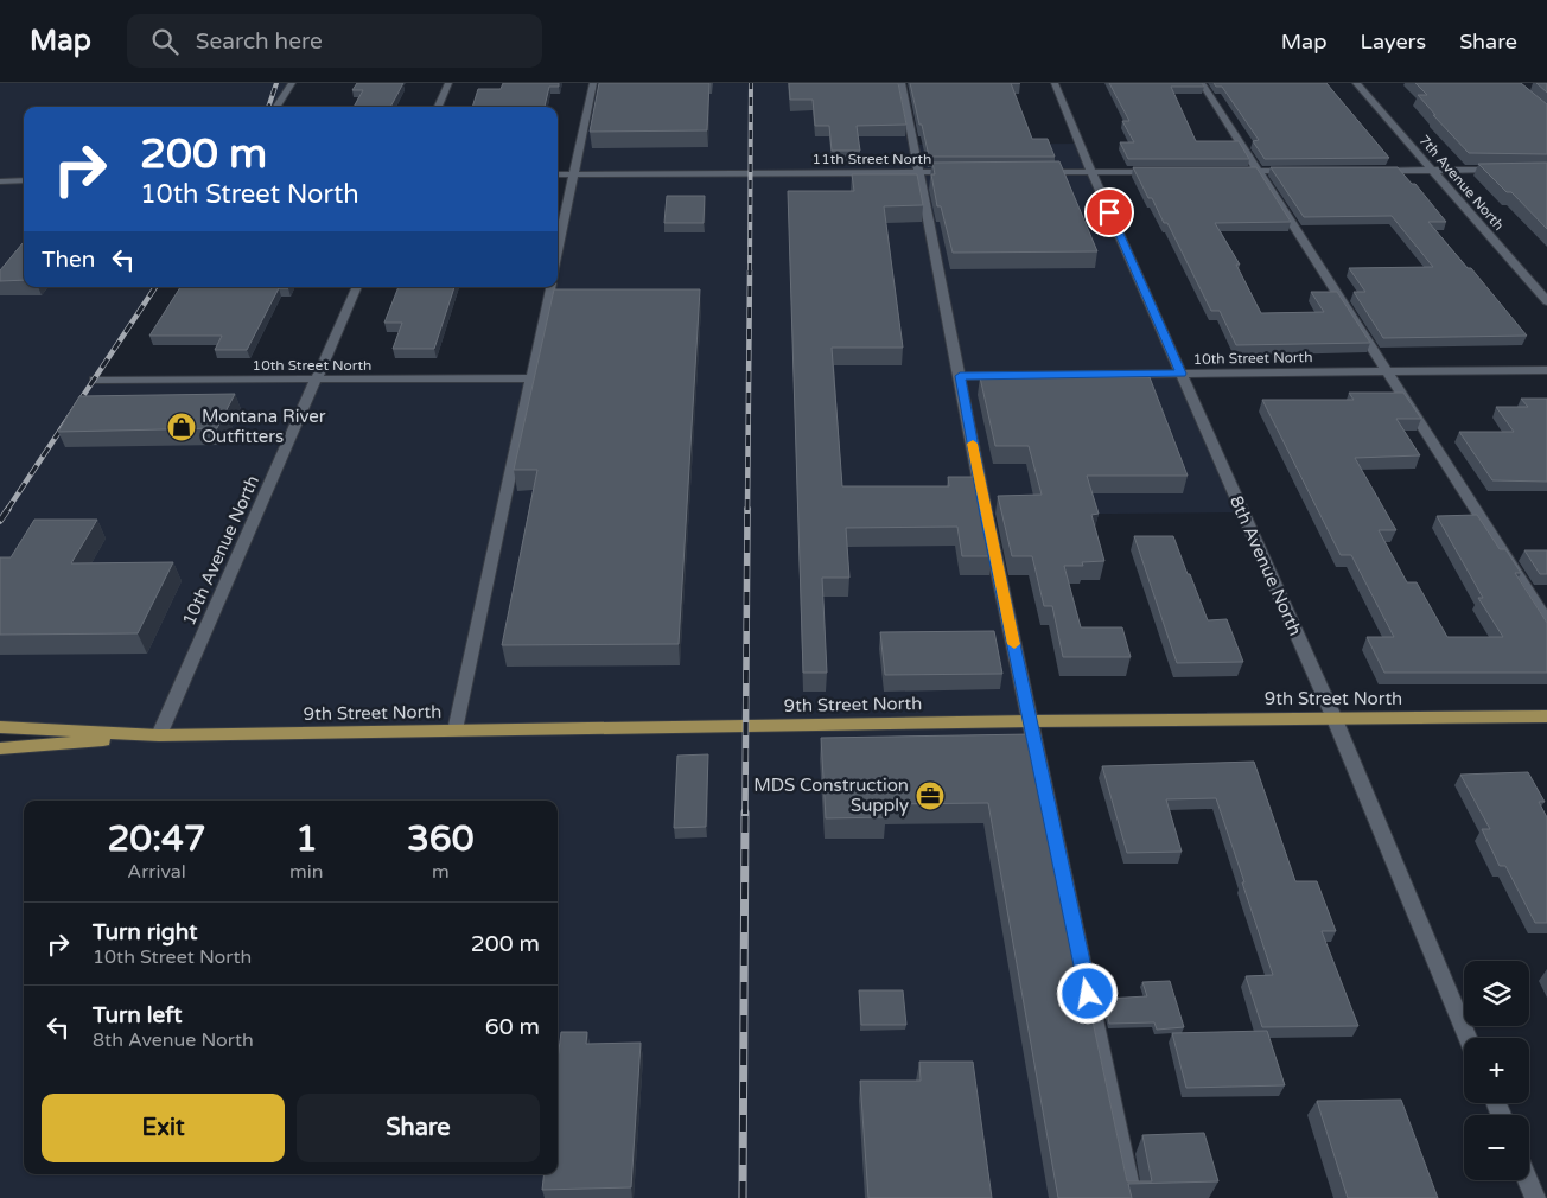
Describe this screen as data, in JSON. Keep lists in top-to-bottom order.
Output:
{
  "streets": {
    "main road": ["9th Street North"],
    "street": [
      "11th Street North",
      "7th Avenue North",
      "10th Street North",
      "10th Avenue North",
      "8th Avenue North"
    ]
  },
  "crossings": [
    ["10th Street North", "10th Avenue North"],
    ["10th Street North", "8th Avenue North"],
    ["10th Avenue North", "9th Street North"],
    ["8th Avenue North", "9th Street North"]
  ],
  "places": {
    "shop": ["Montana River Outfitters"],
    "office": ["MDS Construction Supply"]
  },
  "page": {
    "header": "Map",
    "search": "Search here",
    "nav": ["Map", "Layers", "Share"],
    "turn": ["200 m", "10th Street North"],
    "then": "Then",
    "eta": [
      "20:47",
      "Arrival",
      "1",
      "min",
      "360",
      "m"
    ],
    "list": [
      {
        "name": "Turn right",
        "note": "10th Street North",
        "value": "200 m"
      },
      {
        "name": "Turn left",
        "note": "8th Avenue North",
        "value": "60 m"
      }
    ],
    "map_buttons": ["+", "−"],
    "buttons": ["Exit", "Share"]
  }
}
